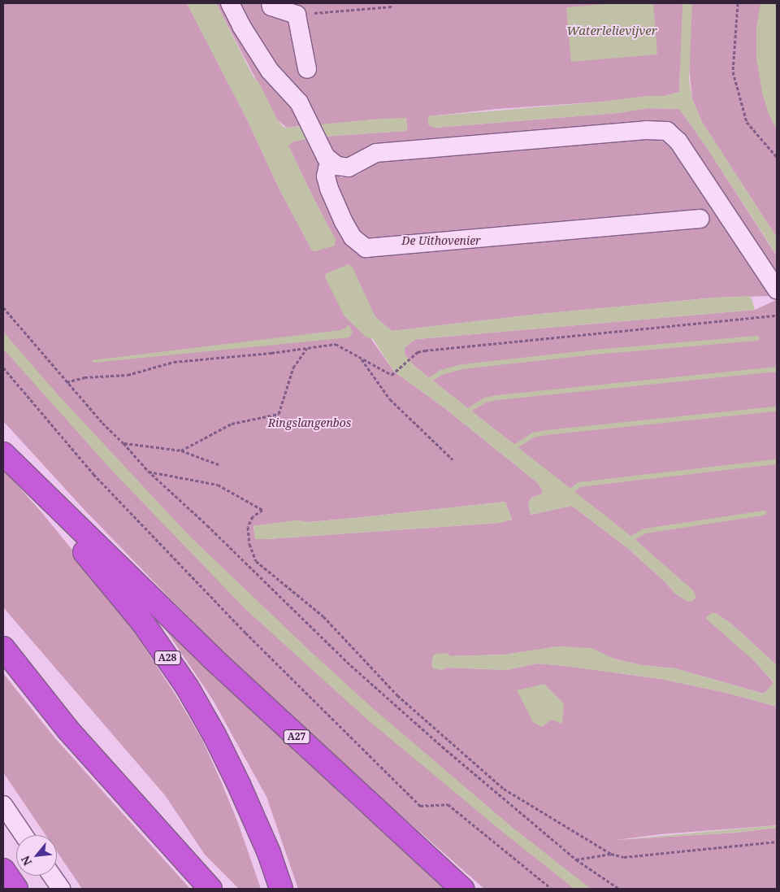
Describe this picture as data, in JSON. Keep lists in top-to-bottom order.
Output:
{
  "streets": {
    "highway": ["A28", "A27"]
  },
  "water": ["Waterlelievijver"],
  "parks": ["De Uithovenier", "Ringslangenbos"],
  "north": "bottom left"
}
